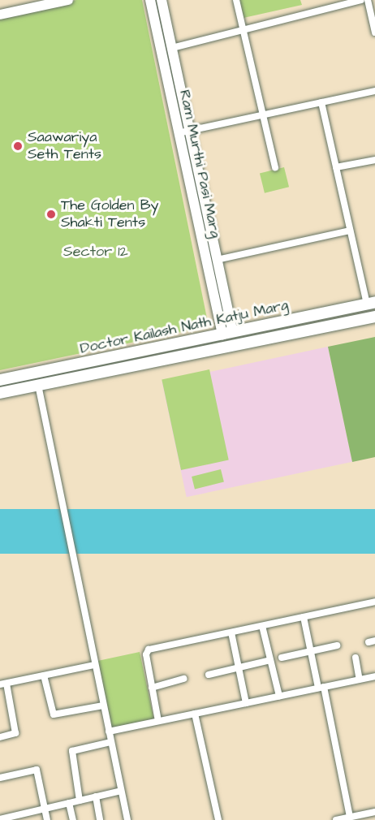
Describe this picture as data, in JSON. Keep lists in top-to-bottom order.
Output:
{
  "streets": {
    "main road": ["Doctor Kailash Nath Katju Marg"],
    "street": ["Ram Murthi Pasi Marg"]
  },
  "crossings": [
    ["Ram Murthi Pasi Marg", "Doctor Kailash Nath Katju Marg"]
  ],
  "parks": ["Sector 12"],
  "places": ["Saawariya Seth Tents", "The Golden By Shakti Tents"]
}
